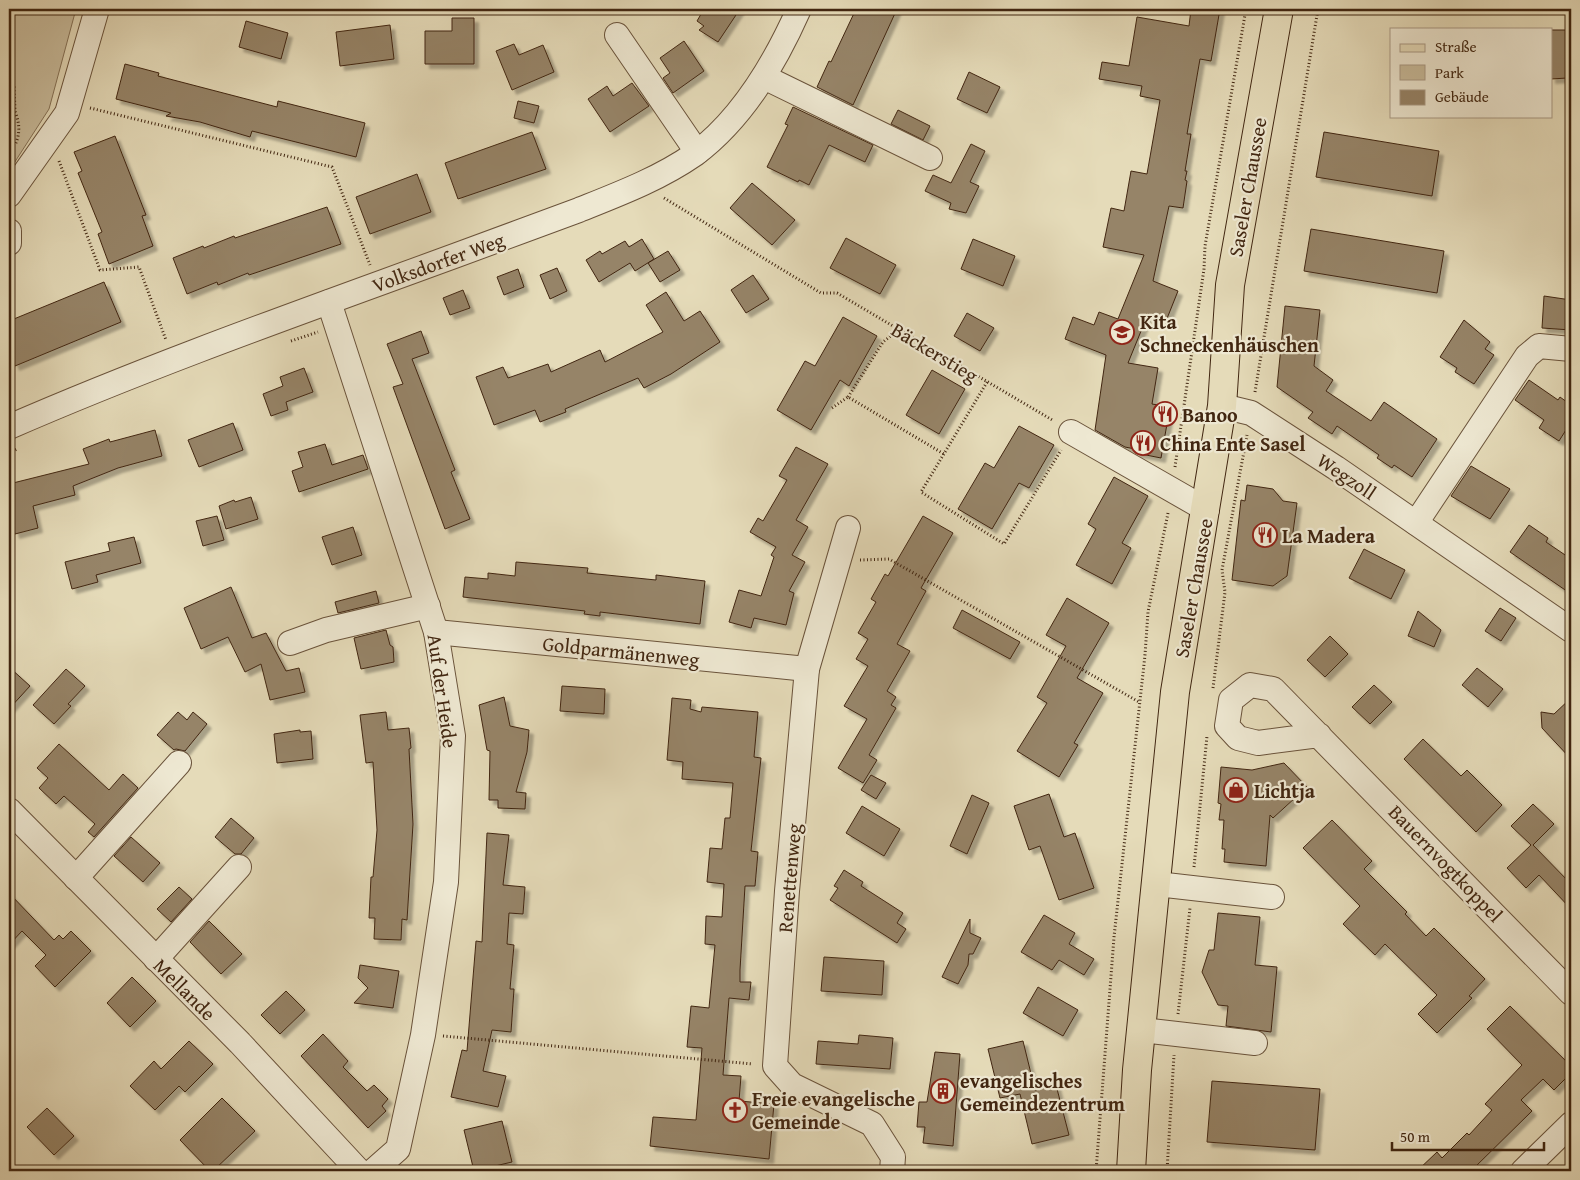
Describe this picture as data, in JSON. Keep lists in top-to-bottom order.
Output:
{
  "streets": {
    "main road": ["Saseler Chaussee"],
    "street": [
      "Volksdorfer Weg",
      "Wegzoll",
      "Goldparmänenweg",
      "Auf der Heide",
      "Bauernvogtkoppel",
      "Renettenweg",
      "Mellande"
    ],
    "path": ["Bäckerstieg"]
  },
  "crossings": [
    ["Saseler Chaussee", "Wegzoll"],
    ["Volksdorfer Weg", "Auf der Heide"],
    ["Goldparmänenweg", "Auf der Heide"],
    ["Goldparmänenweg", "Renettenweg"]
  ],
  "places": {
    "school or university": ["Kita Schneckenhäuschen"],
    "restaurant": ["Banoo", "China Ente Sasel", "La Madera"],
    "shop": ["Lichtja"],
    "building": ["evangelisches Gemeindezentrum"],
    "church": ["Freie evangelische Gemeinde"]
  },
  "legend": ["Straße", "Park", "Gebäude"],
  "scale_bar": "50 m"
}
